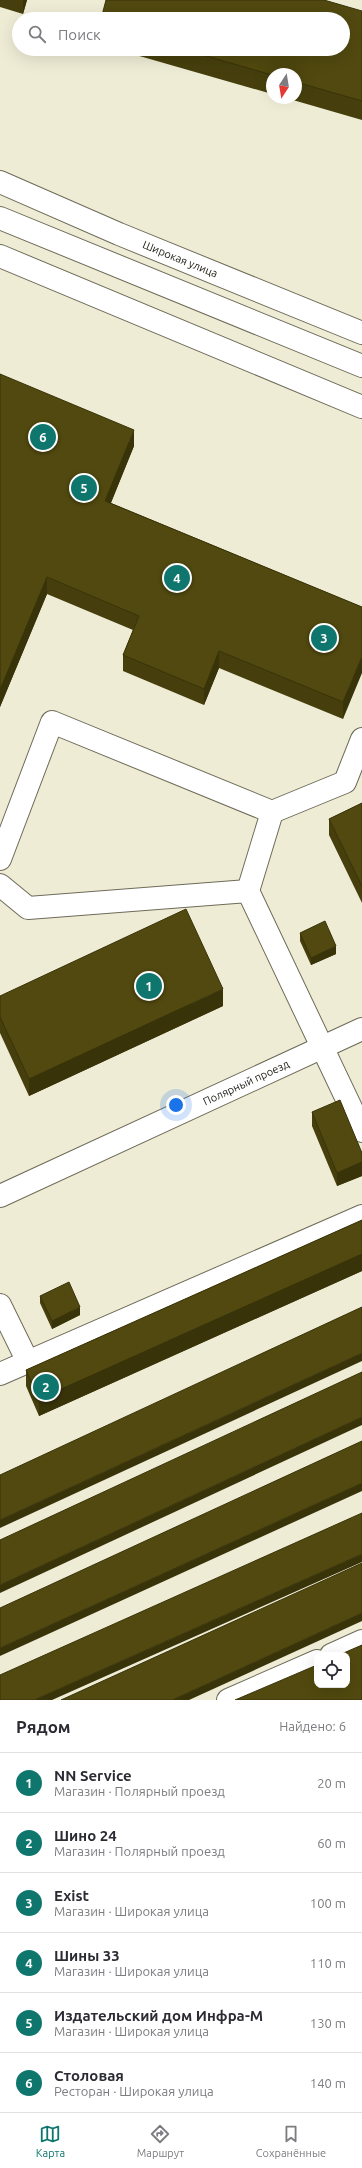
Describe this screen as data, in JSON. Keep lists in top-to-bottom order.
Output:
{
  "streets": {
    "main road": ["Широкая улица", "Полярный проезд"]
  },
  "north": "bottom",
  "page": {
    "search": "Поиск",
    "pins": [
      "6",
      "5",
      "4",
      "3",
      "1",
      "2"
    ],
    "heading": ["Рядом", "Найдено: 6"],
    "list": [
      {
        "mark": "1",
        "name": "NN Service",
        "note": "Магазин · Полярный проезд",
        "value": "20 m"
      },
      {
        "mark": "2",
        "name": "Шино 24",
        "note": "Магазин · Полярный проезд",
        "value": "60 m"
      },
      {
        "mark": "3",
        "name": "Exist",
        "note": "Магазин · Широкая улица",
        "value": "100 m"
      },
      {
        "mark": "4",
        "name": "Шины 33",
        "note": "Магазин · Широкая улица",
        "value": "110 m"
      },
      {
        "mark": "5",
        "name": "Издательский дом Инфра-М",
        "note": "Магазин · Широкая улица",
        "value": "130 m"
      },
      {
        "mark": "6",
        "name": "Столовая",
        "note": "Ресторан · Широкая улица",
        "value": "140 m"
      }
    ],
    "nav": ["Карта", "Маршрут", "Сохранённые"]
  }
}
